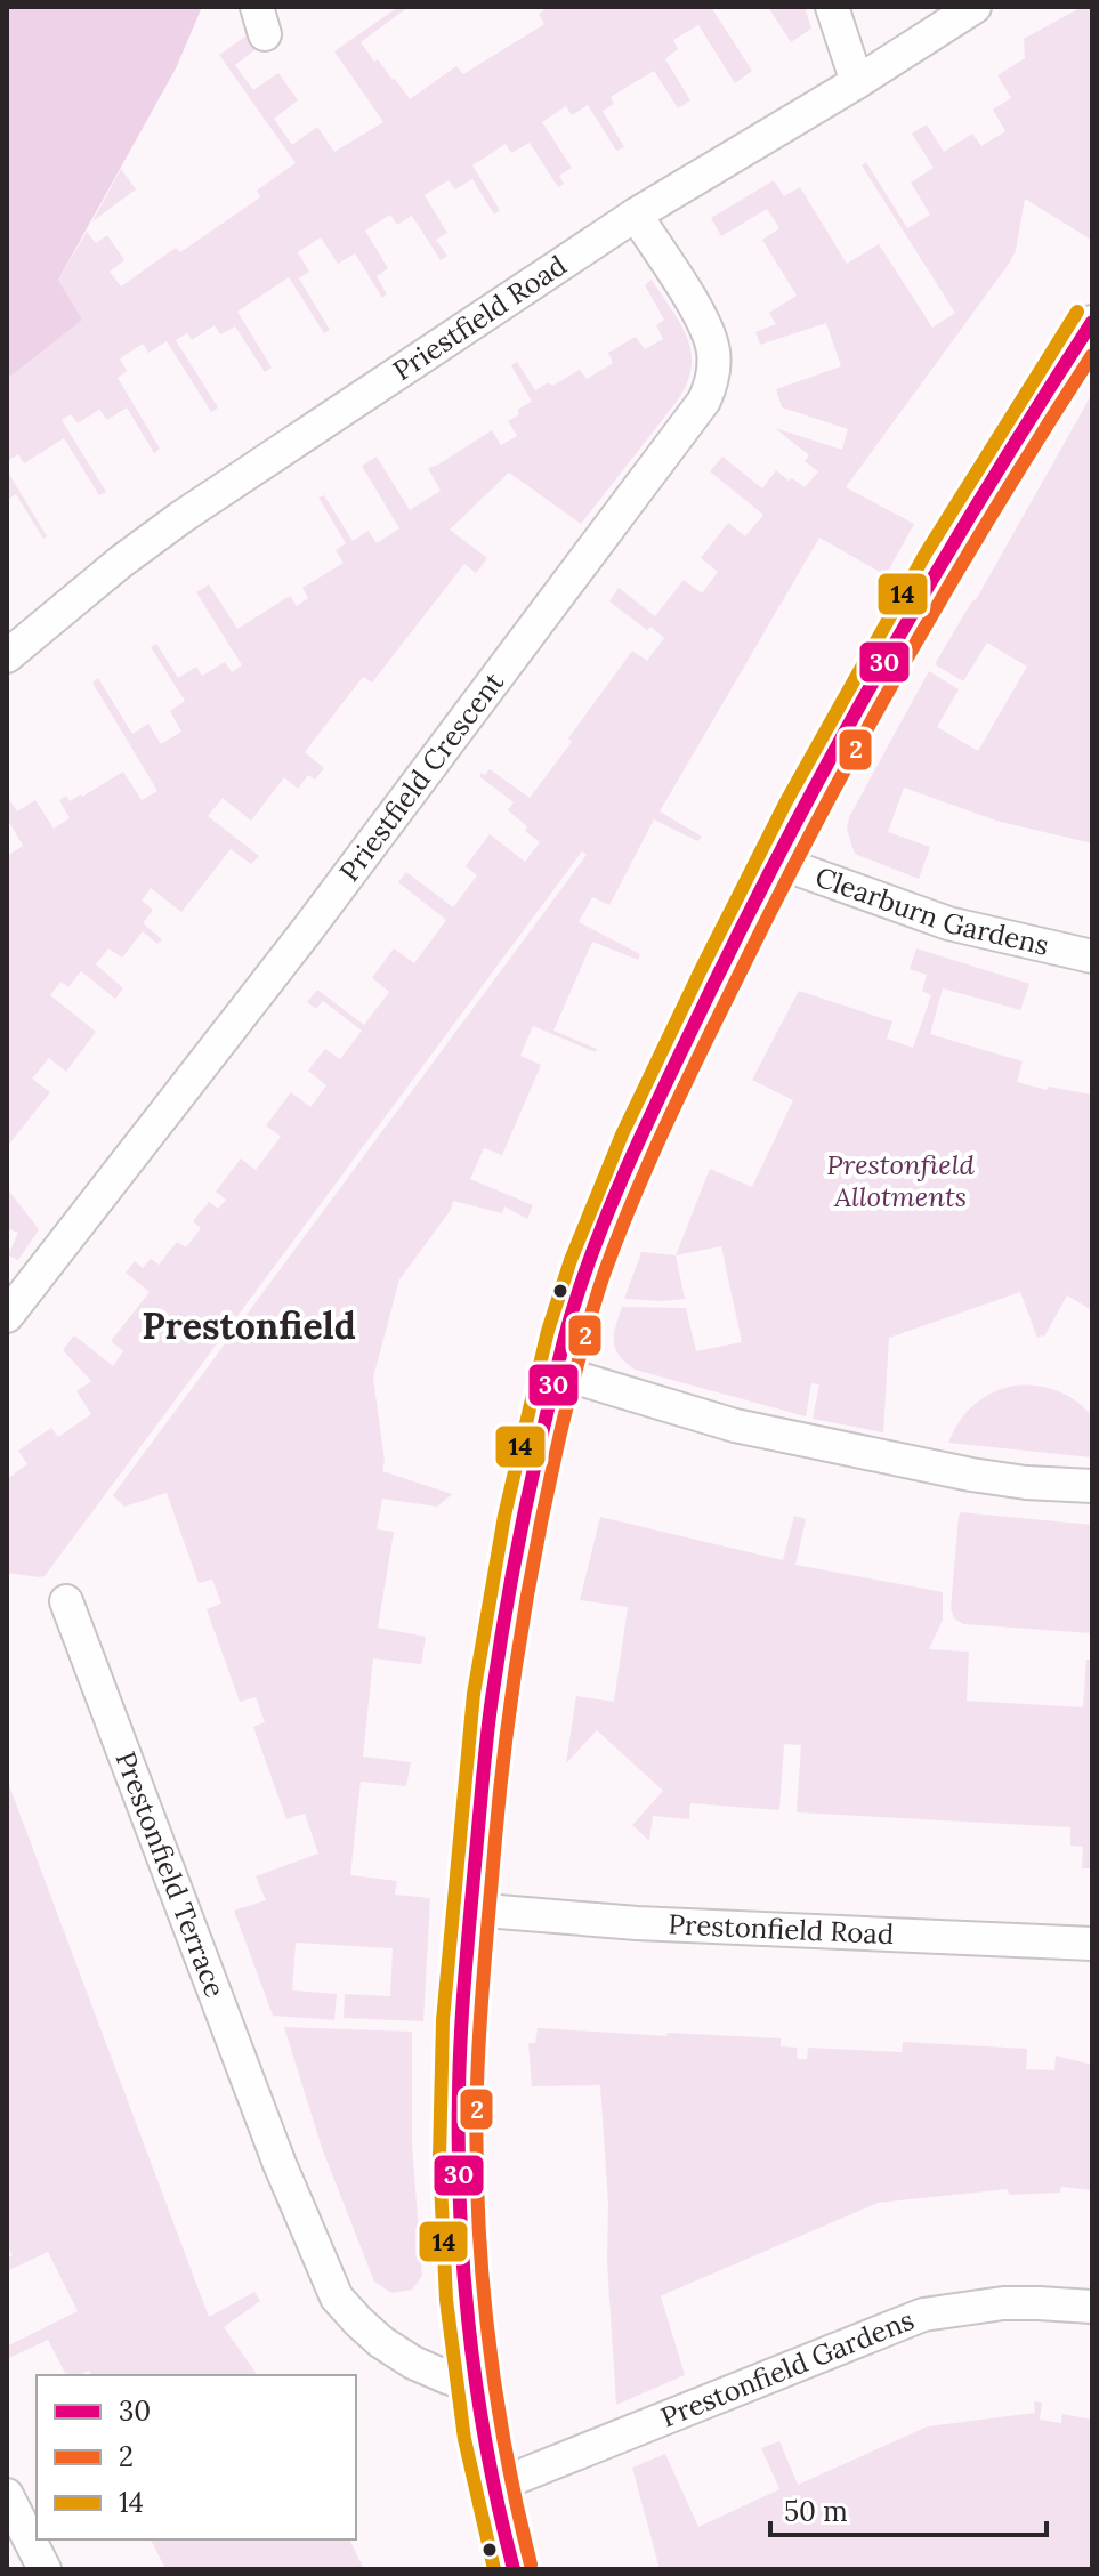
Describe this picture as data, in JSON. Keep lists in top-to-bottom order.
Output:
{
  "streets": {
    "street": [
      "Priestfield Road",
      "Priestfield Crescent",
      "Clearburn Gardens",
      "Prestonfield Terrace",
      "Prestonfield Road",
      "Prestonfield Gardens"
    ]
  },
  "crossings": [
    ["Priestfield Road", "Priestfield Crescent"]
  ],
  "districts": ["Prestonfield"],
  "parks": ["Prestonfield Allotments"],
  "lines": ["transit line 14", "transit line 30", "transit line 2"],
  "legend": ["30", "2", "14"],
  "scale_bar": "50 m"
}
